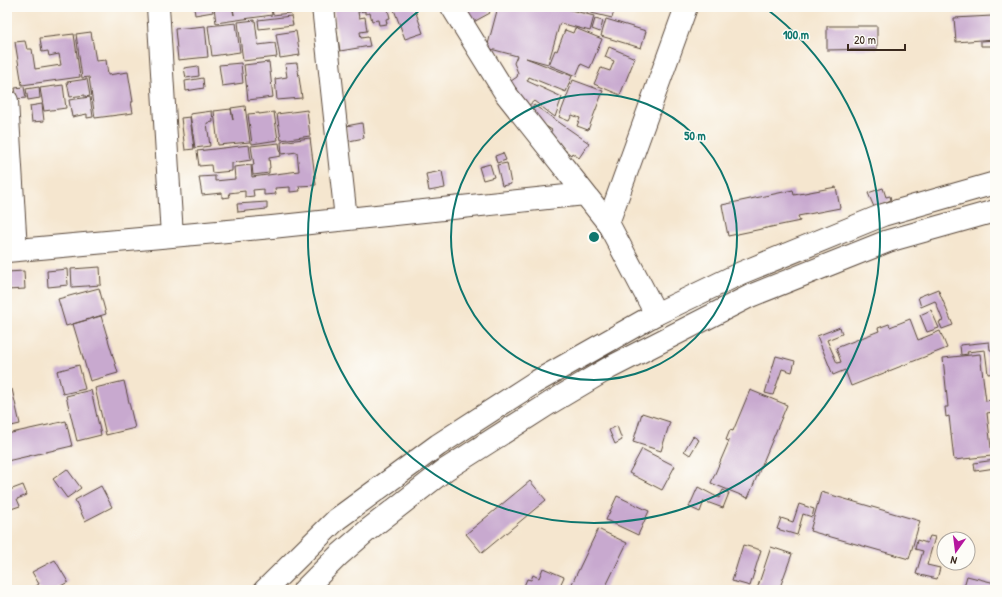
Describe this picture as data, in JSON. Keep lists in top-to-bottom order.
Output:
{
  "scale_bar": "20 m",
  "north": "bottom",
  "rings": ["100 m", "50 m"]
}
